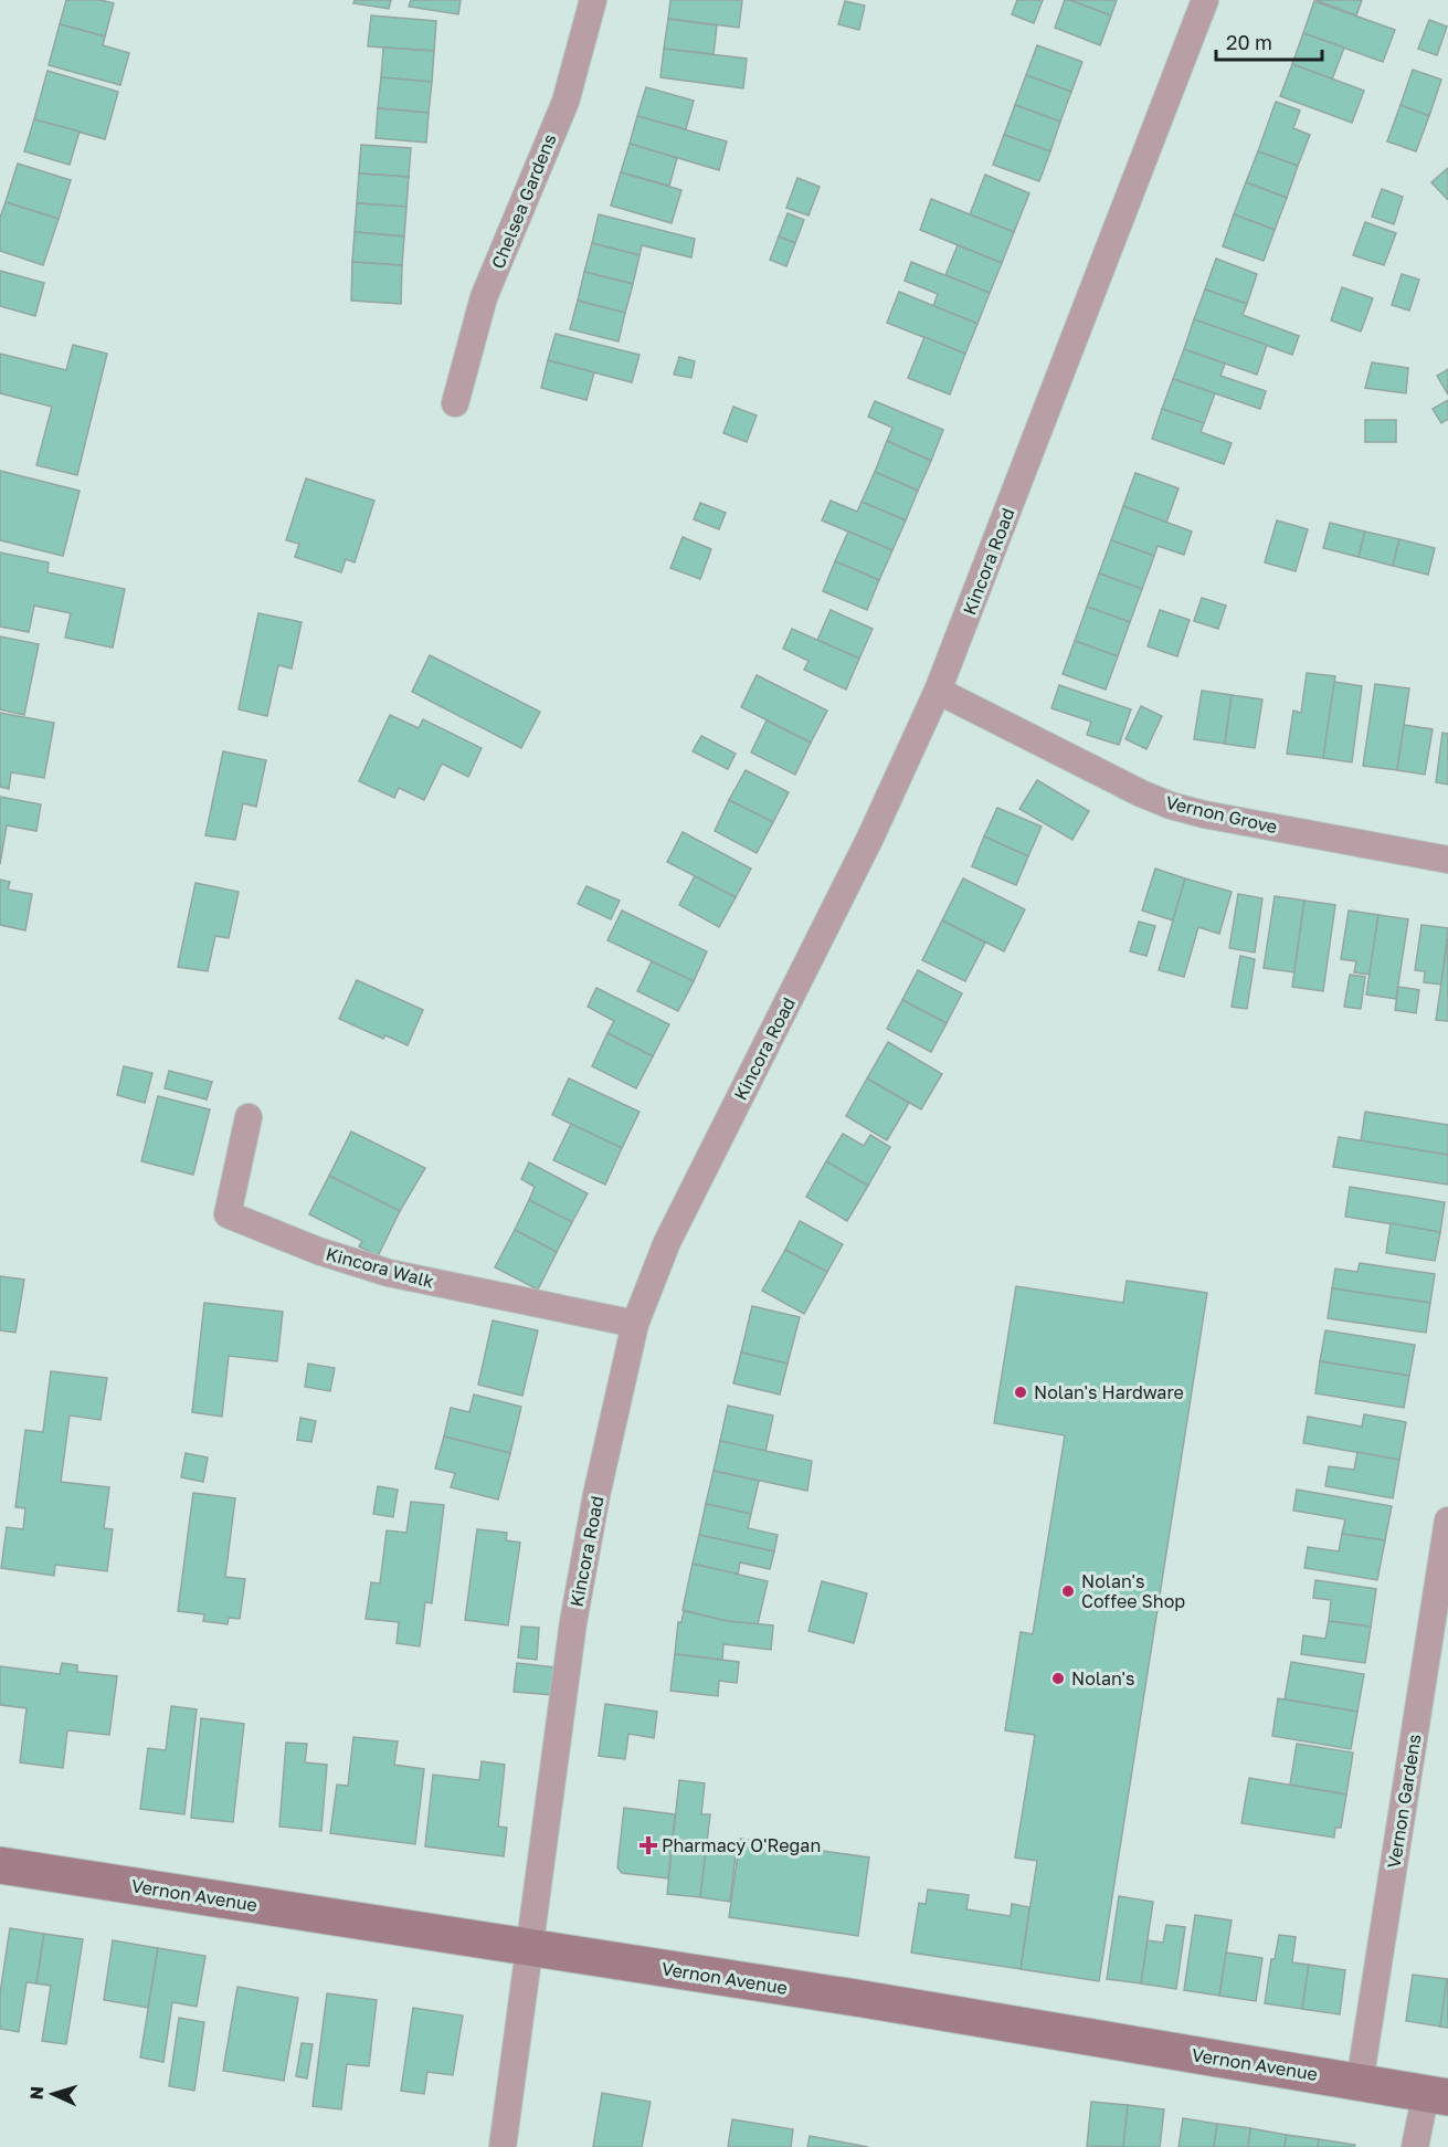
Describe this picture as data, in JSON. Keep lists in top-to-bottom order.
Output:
{
  "streets": {
    "main road": ["Vernon Avenue"],
    "street": [
      "Chelsea Gardens",
      "Kincora Road",
      "Vernon Grove",
      "Kincora Walk",
      "Vernon Gardens"
    ]
  },
  "crossings": [
    ["Kincora Road", "Vernon Grove"],
    ["Kincora Road", "Kincora Walk"],
    ["Kincora Road", "Vernon Avenue"],
    ["Vernon Gardens", "Vernon Avenue"]
  ],
  "places": {
    "other": ["Nolan's Hardware", "Nolan's Coffee Shop", "Nolan's"],
    "health": ["Pharmacy O'Regan"]
  },
  "scale_bar": "20 m",
  "north": "left"
}
